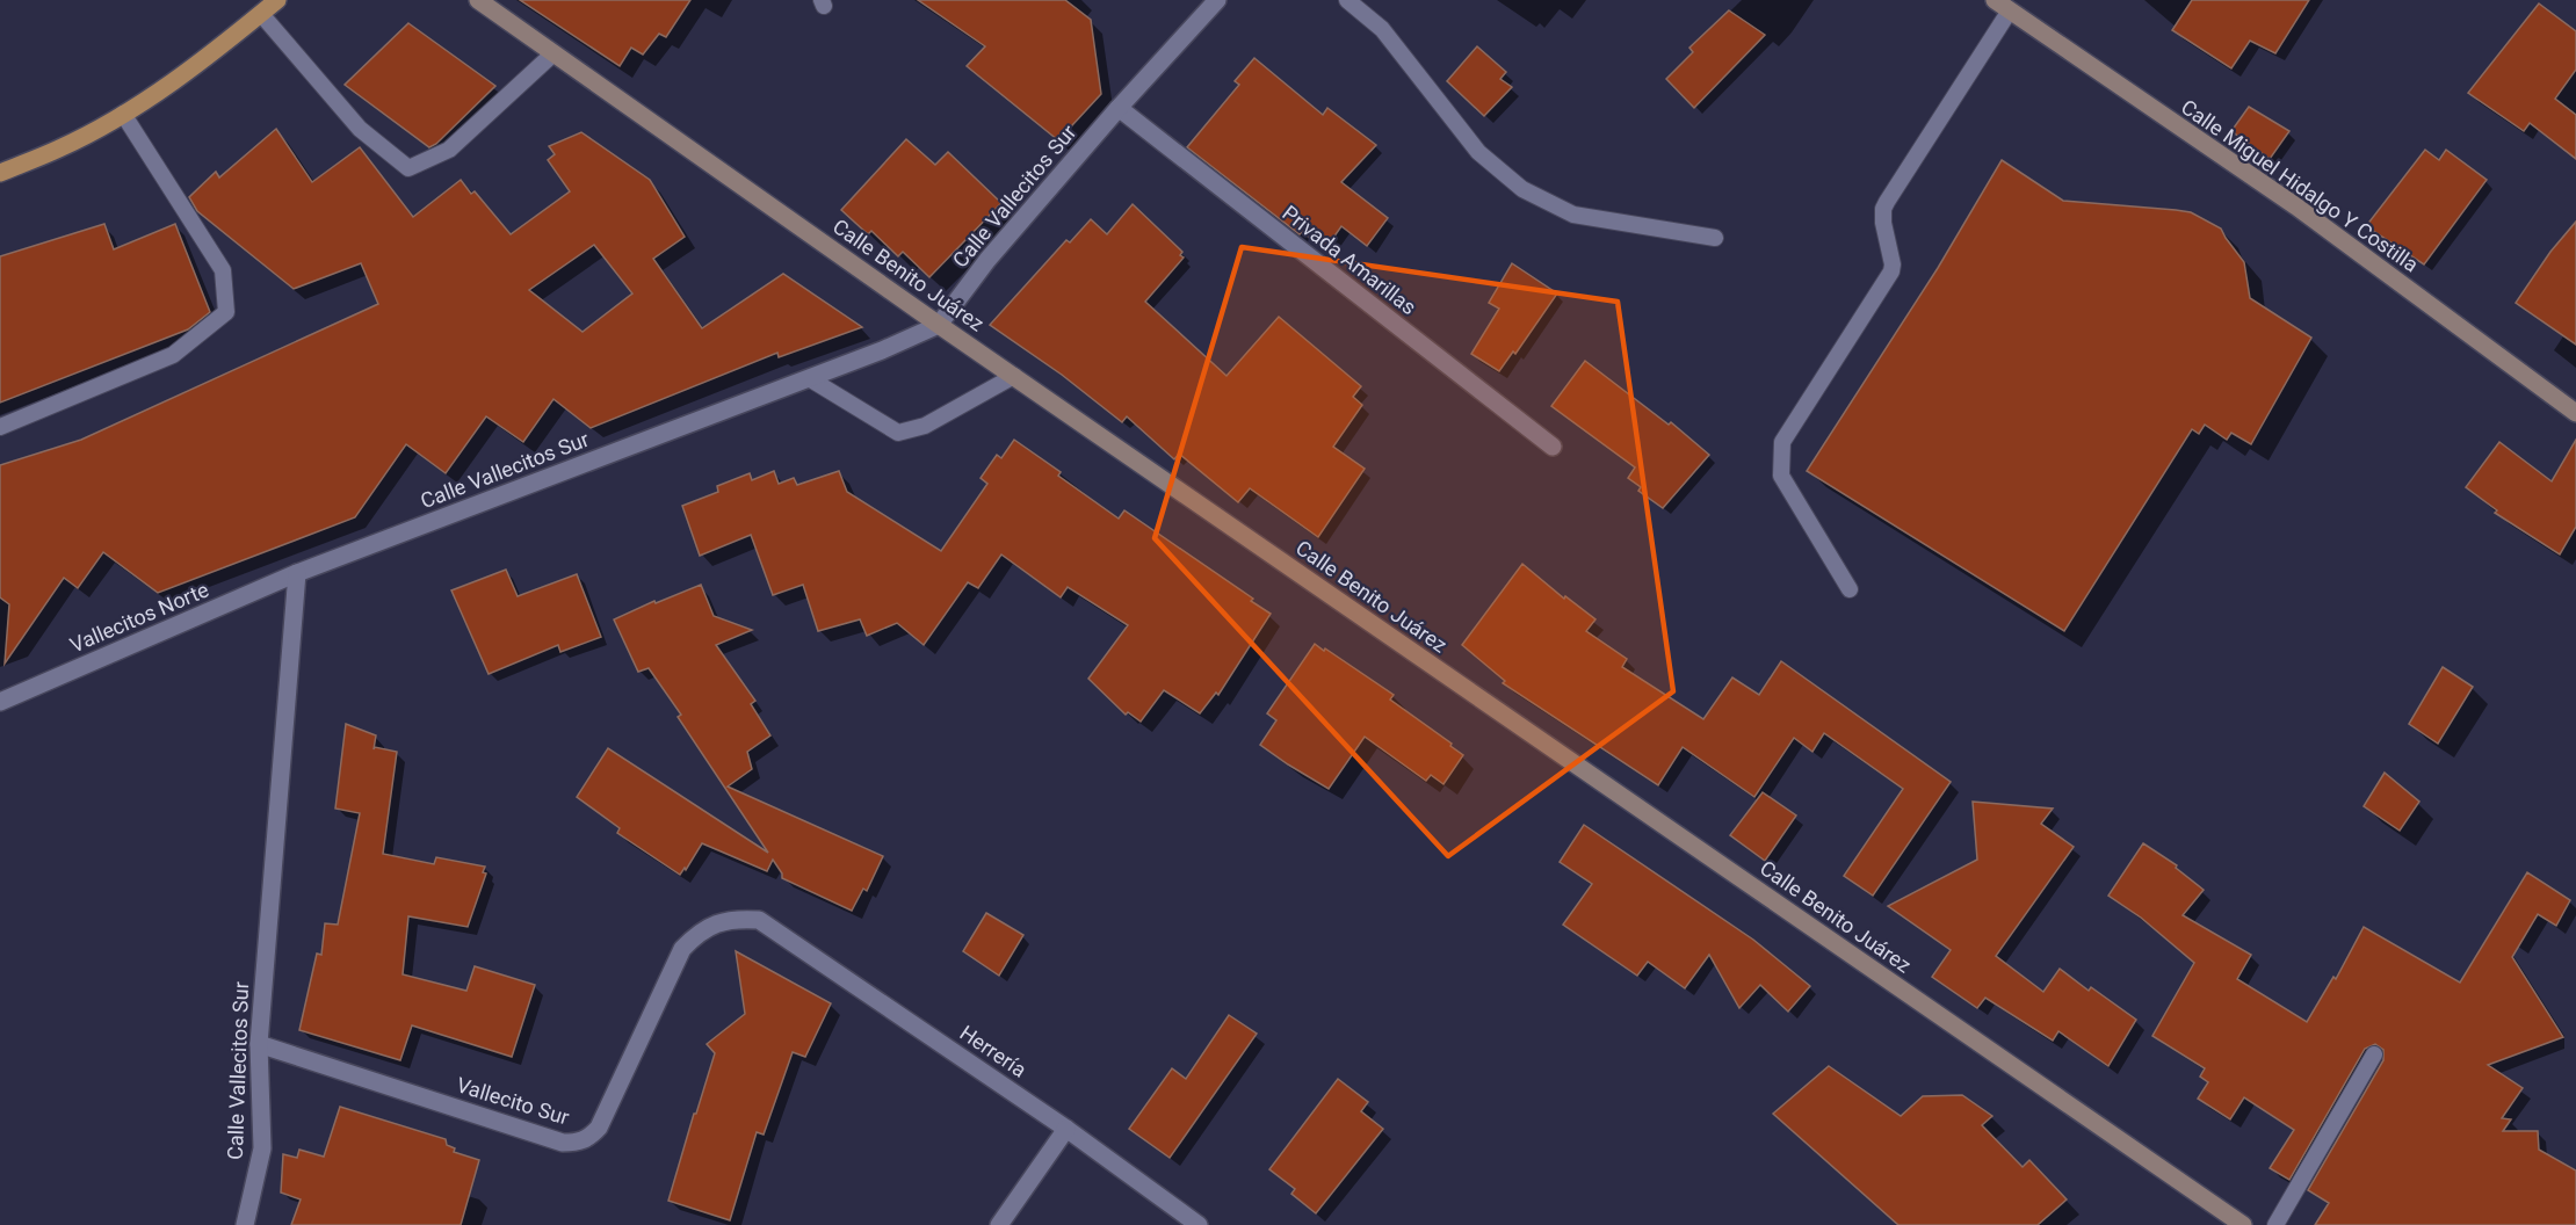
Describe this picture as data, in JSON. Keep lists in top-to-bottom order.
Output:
{
  "streets": {
    "street": [
      "Calle Miguel Hidalgo Y Costilla",
      "Calle Vallecitos Sur",
      "Privada Amarillas",
      "Calle Benito Juárez",
      "Vallecitos Norte",
      "Herrería",
      "Vallecito Sur"
    ]
  },
  "crossings": [
    ["Calle Vallecitos Sur", "Privada Amarillas"],
    ["Calle Vallecitos Sur", "Calle Benito Juárez"],
    ["Calle Vallecitos Sur", "Vallecitos Norte"],
    ["Calle Vallecitos Sur", "Vallecito Sur"],
    ["Herrería", "Vallecito Sur"]
  ]
}
